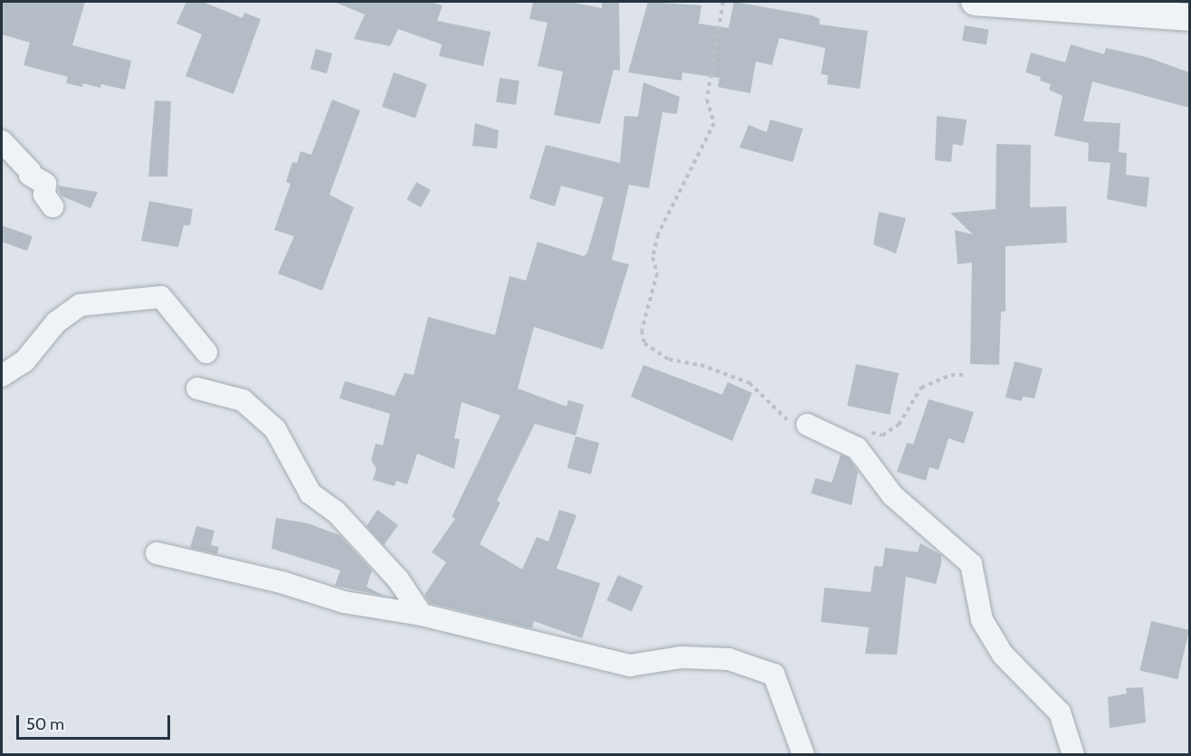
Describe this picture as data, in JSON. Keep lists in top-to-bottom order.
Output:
{
  "scale_bar": "50 m"
}
